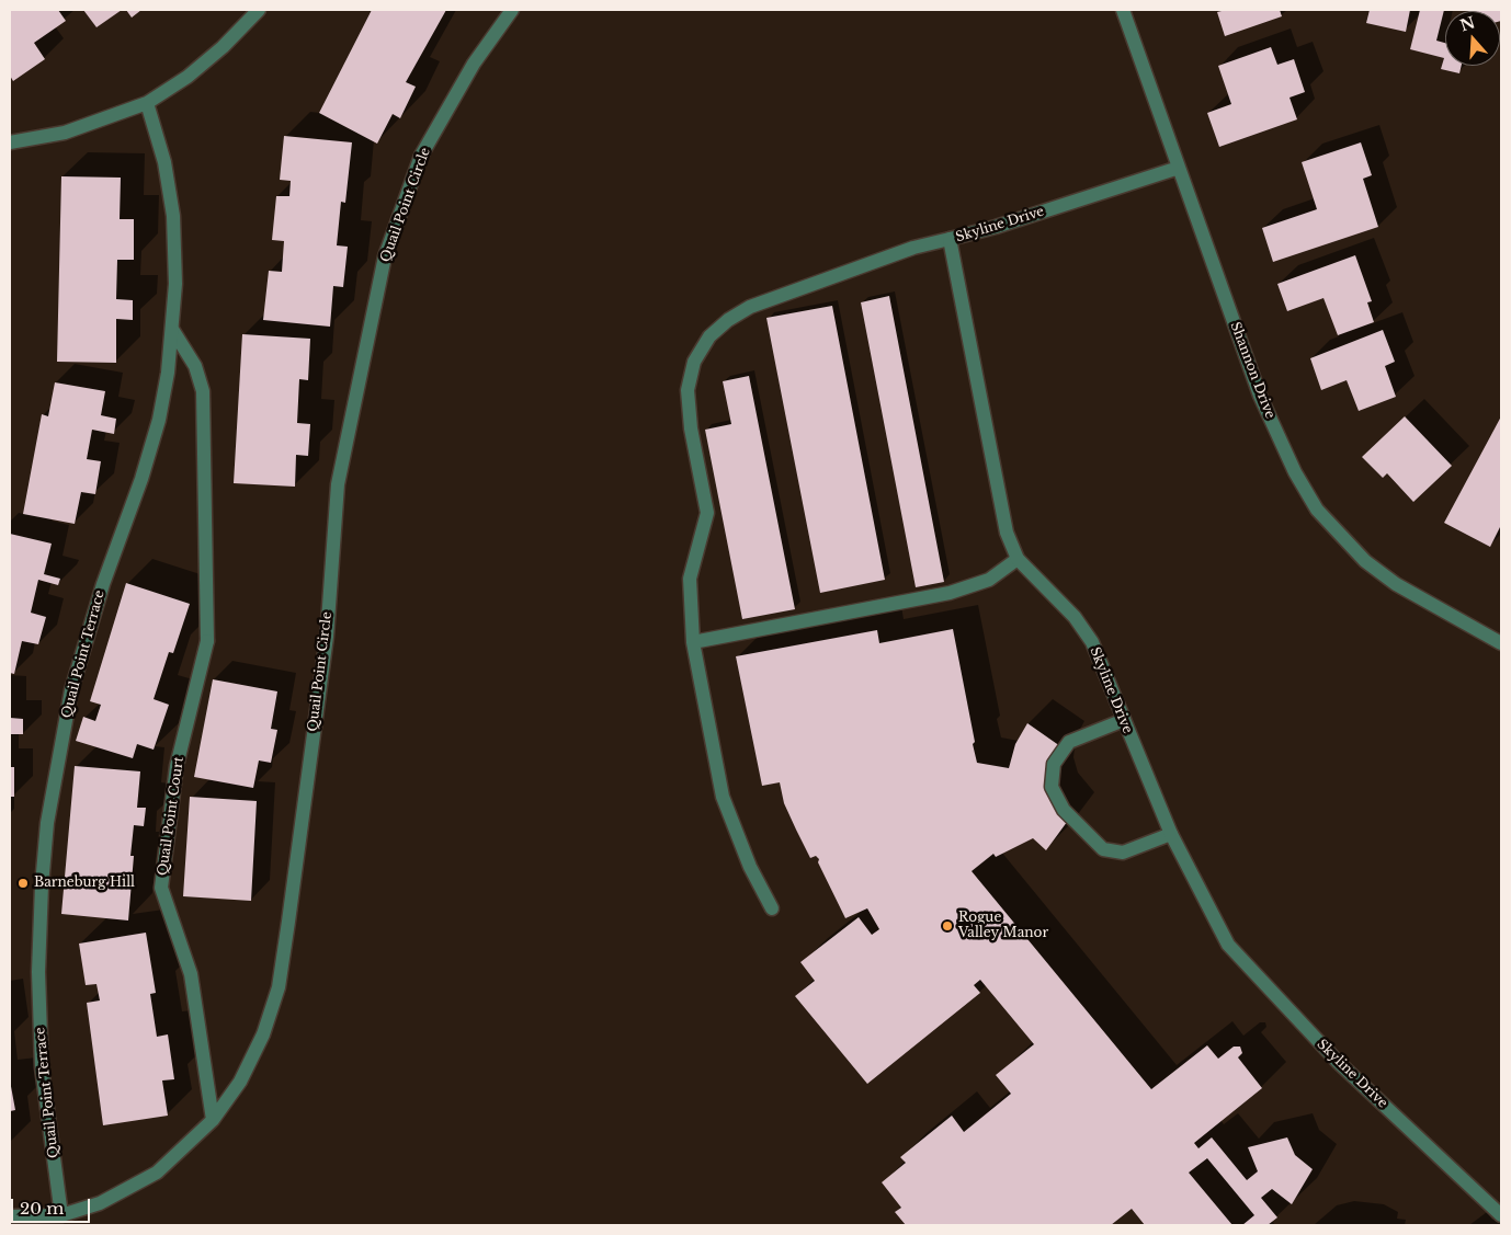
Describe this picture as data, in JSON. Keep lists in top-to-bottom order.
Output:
{
  "streets": {
    "street": [
      "Quail Point Circle",
      "Skyline Drive",
      "Shannon Drive",
      "Quail Point Terrace",
      "Quail Point Court"
    ]
  },
  "crossings": [
    ["Quail Point Circle", "Quail Point Terrace"],
    ["Quail Point Circle", "Quail Point Court"],
    ["Skyline Drive", "Shannon Drive"],
    ["Quail Point Terrace", "Quail Point Court"]
  ],
  "places": ["Barneburg Hill", "Rogue Valley Manor"],
  "scale_bar": "20 m",
  "north": "top"
}
